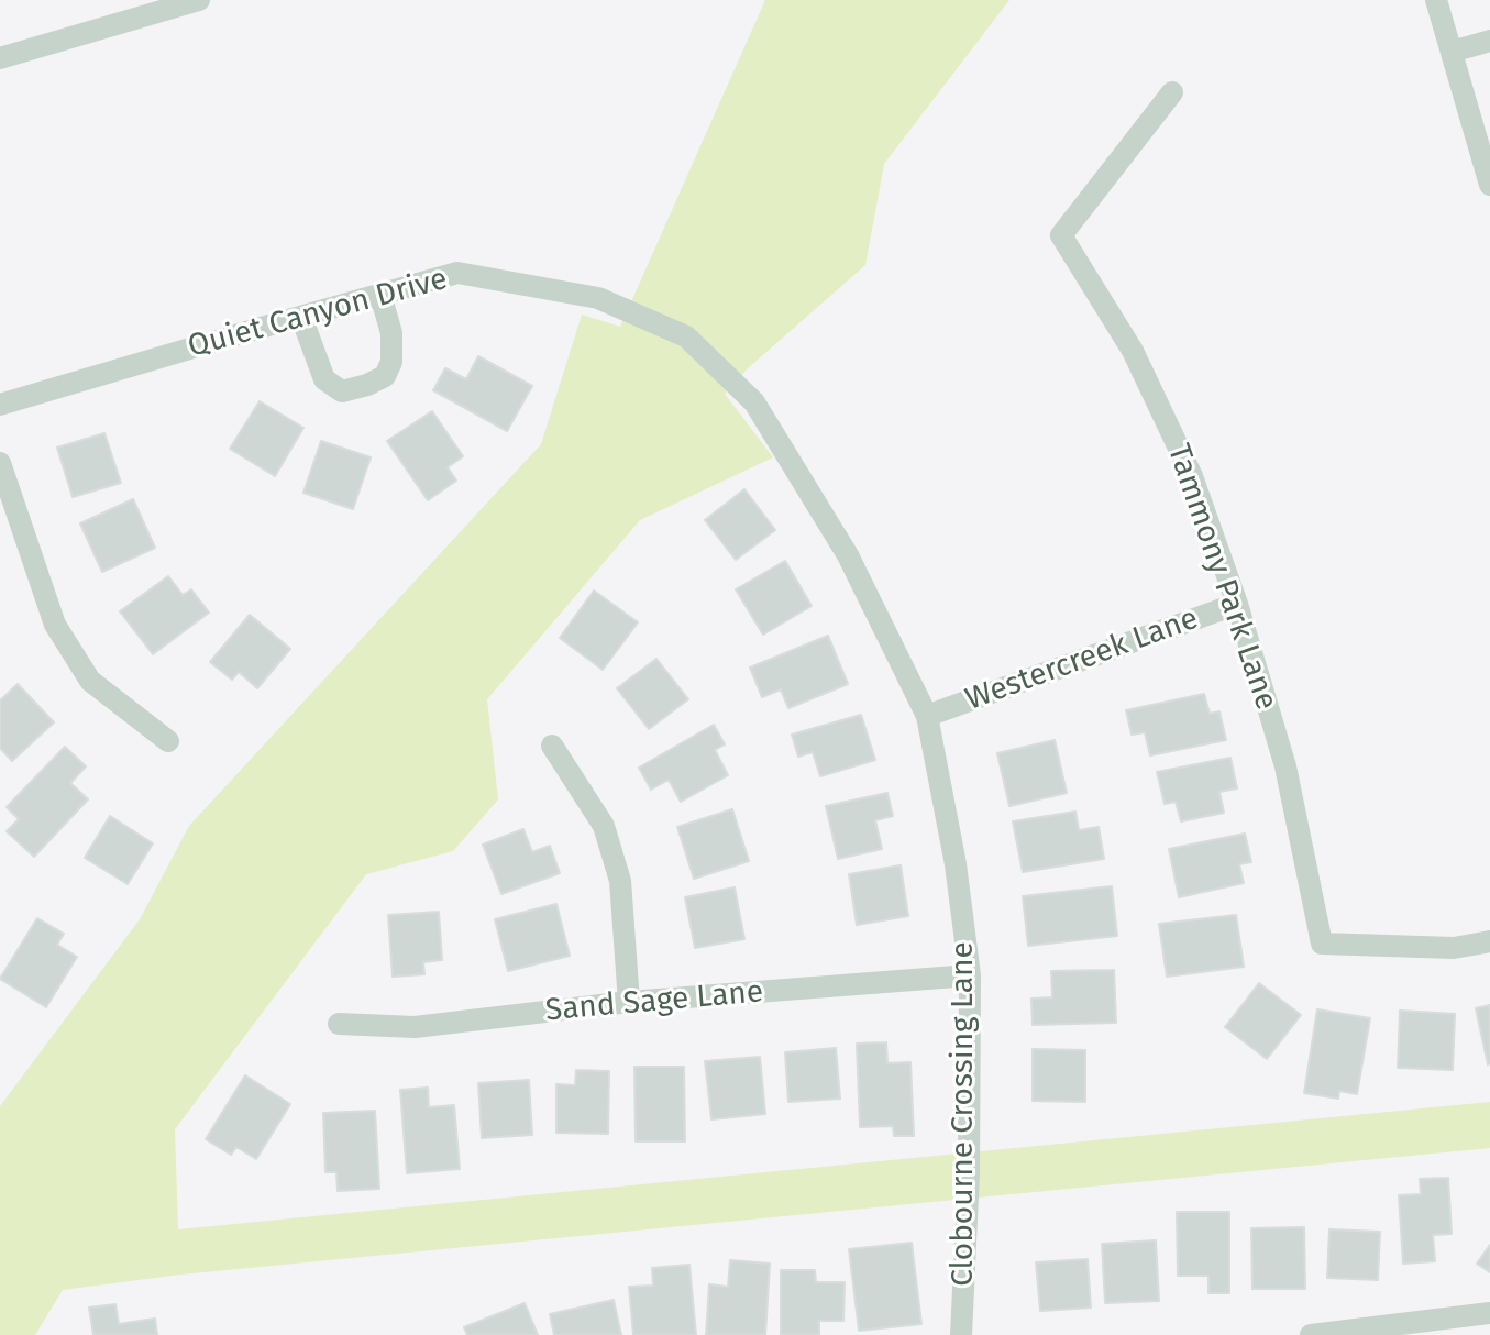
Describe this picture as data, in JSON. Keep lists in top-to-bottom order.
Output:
{
  "streets": {
    "street": [
      "Quiet Canyon Drive",
      "Tammony Park Lane",
      "Westercreek Lane",
      "Sand Sage Lane",
      "Clobourne Crossing Lane"
    ]
  },
  "crossings": [
    ["Quiet Canyon Drive", "Clobourne Crossing Lane"],
    ["Tammony Park Lane", "Westercreek Lane"],
    ["Westercreek Lane", "Clobourne Crossing Lane"],
    ["Sand Sage Lane", "Clobourne Crossing Lane"]
  ]
}
